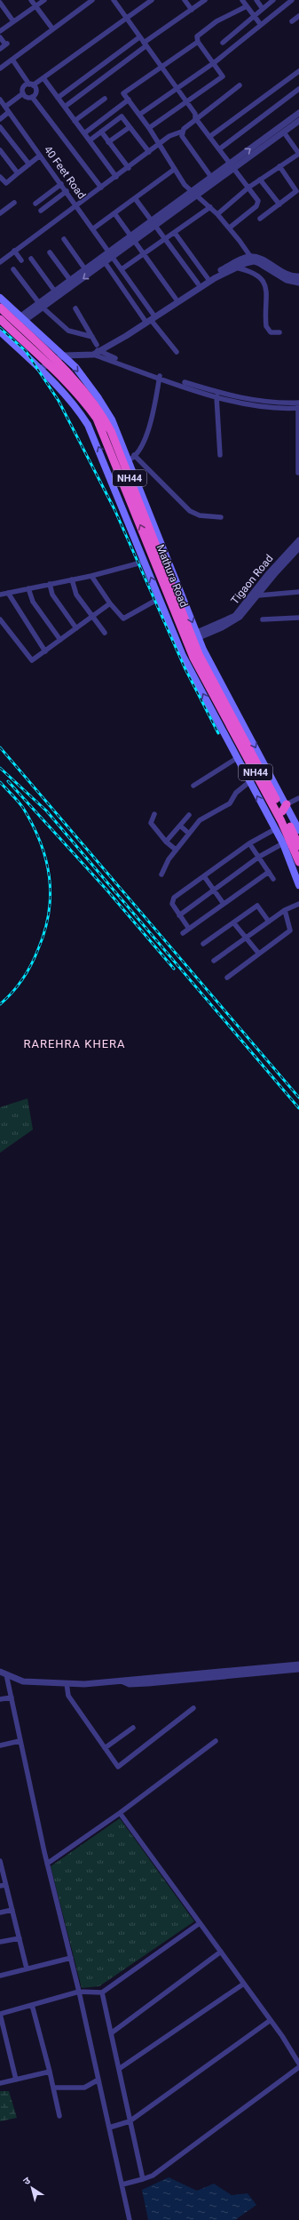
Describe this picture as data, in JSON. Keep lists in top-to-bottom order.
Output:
{
  "streets": {
    "highway": ["NH44", "Mathura Road"],
    "street": ["40 Feet Road", "Tigaon Road"]
  },
  "districts": ["RAREHRA KHERA"],
  "north": "top left"
}
